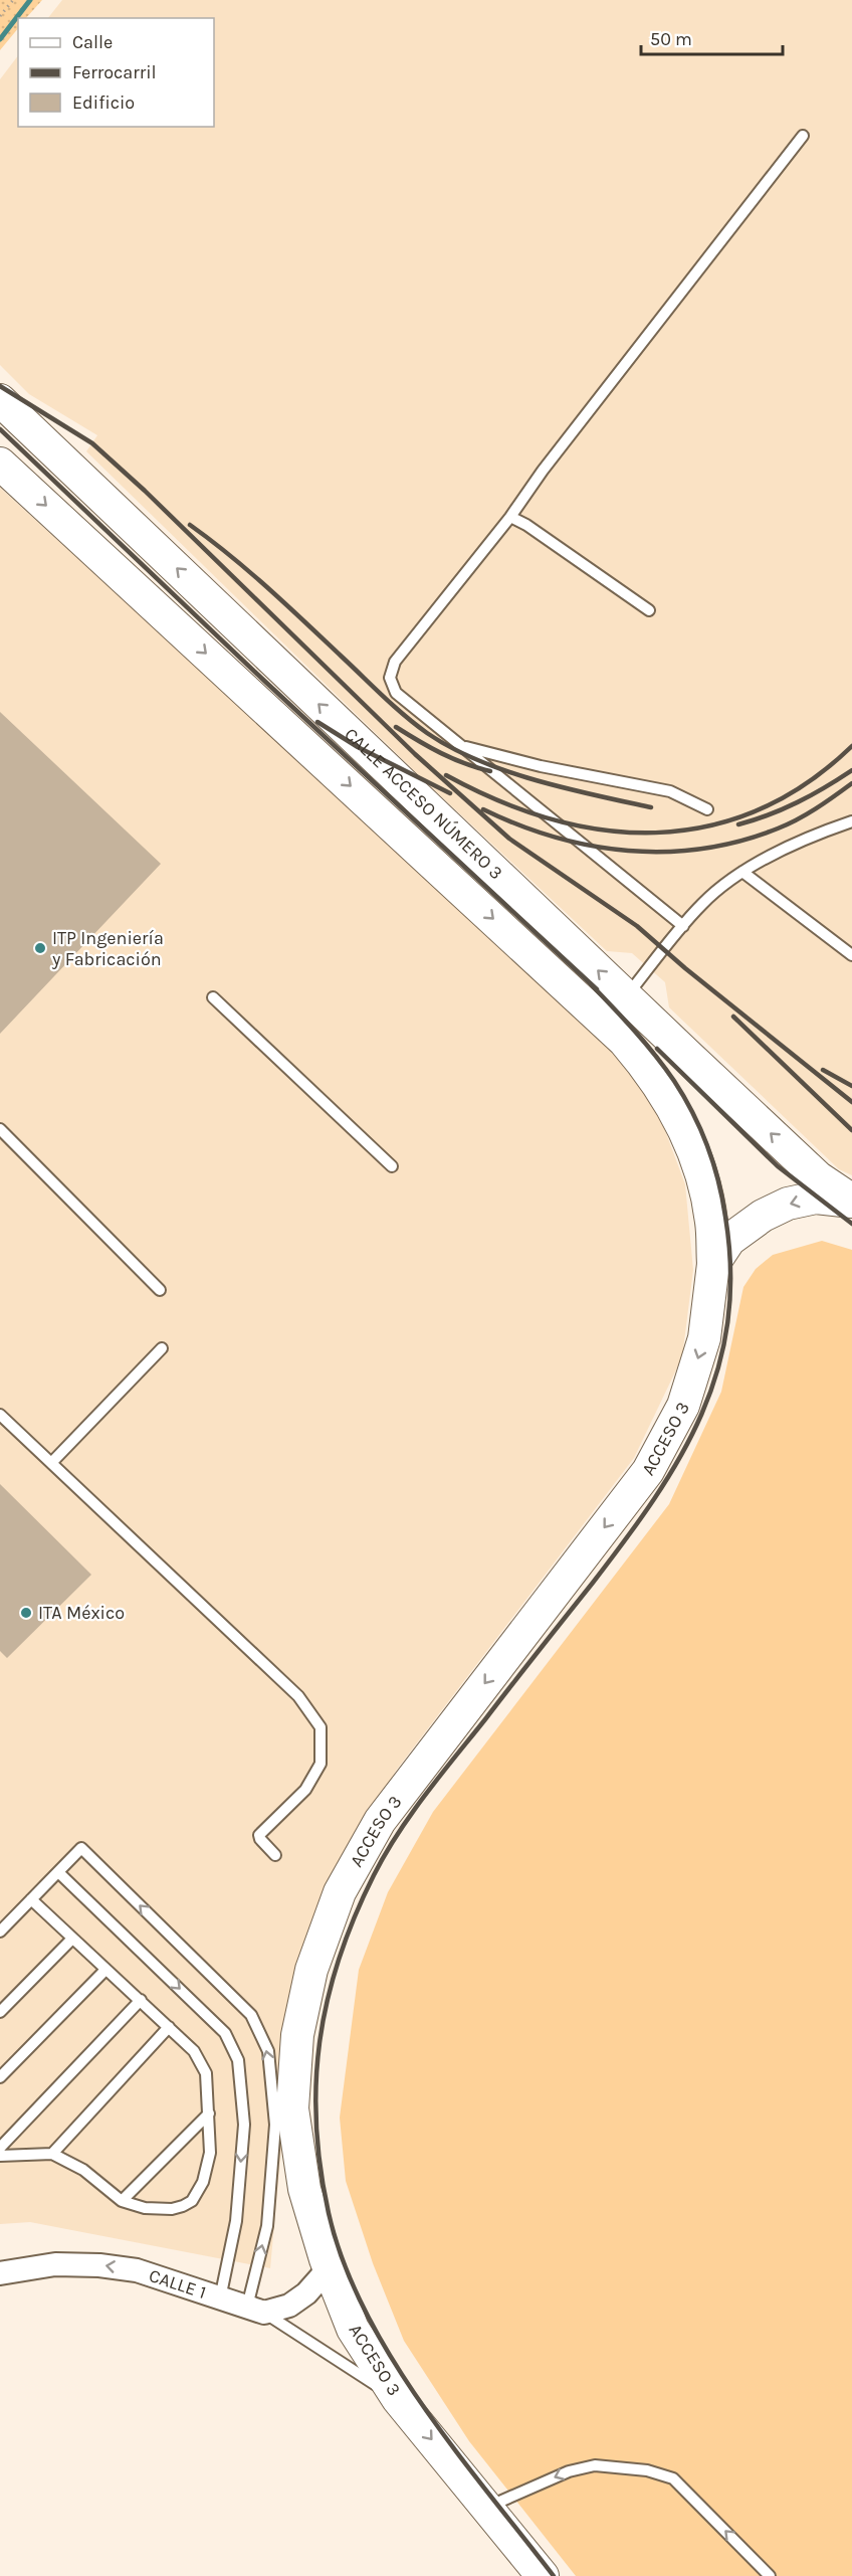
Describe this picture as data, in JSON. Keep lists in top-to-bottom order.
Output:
{
  "streets": {
    "street": ["CALLE ACCESO NÚMERO 3", "ACCESO 3", "CALLE 1"]
  },
  "crossings": [
    ["CALLE ACCESO NÚMERO 3", "ACCESO 3"]
  ],
  "one_way": ["ACCESO 3", "CALLE 1"],
  "places": ["ITP Ingeniería y Fabricación", "ITA México"],
  "legend": ["Calle", "Ferrocarril", "Edificio"],
  "scale_bar": "50 m"
}
